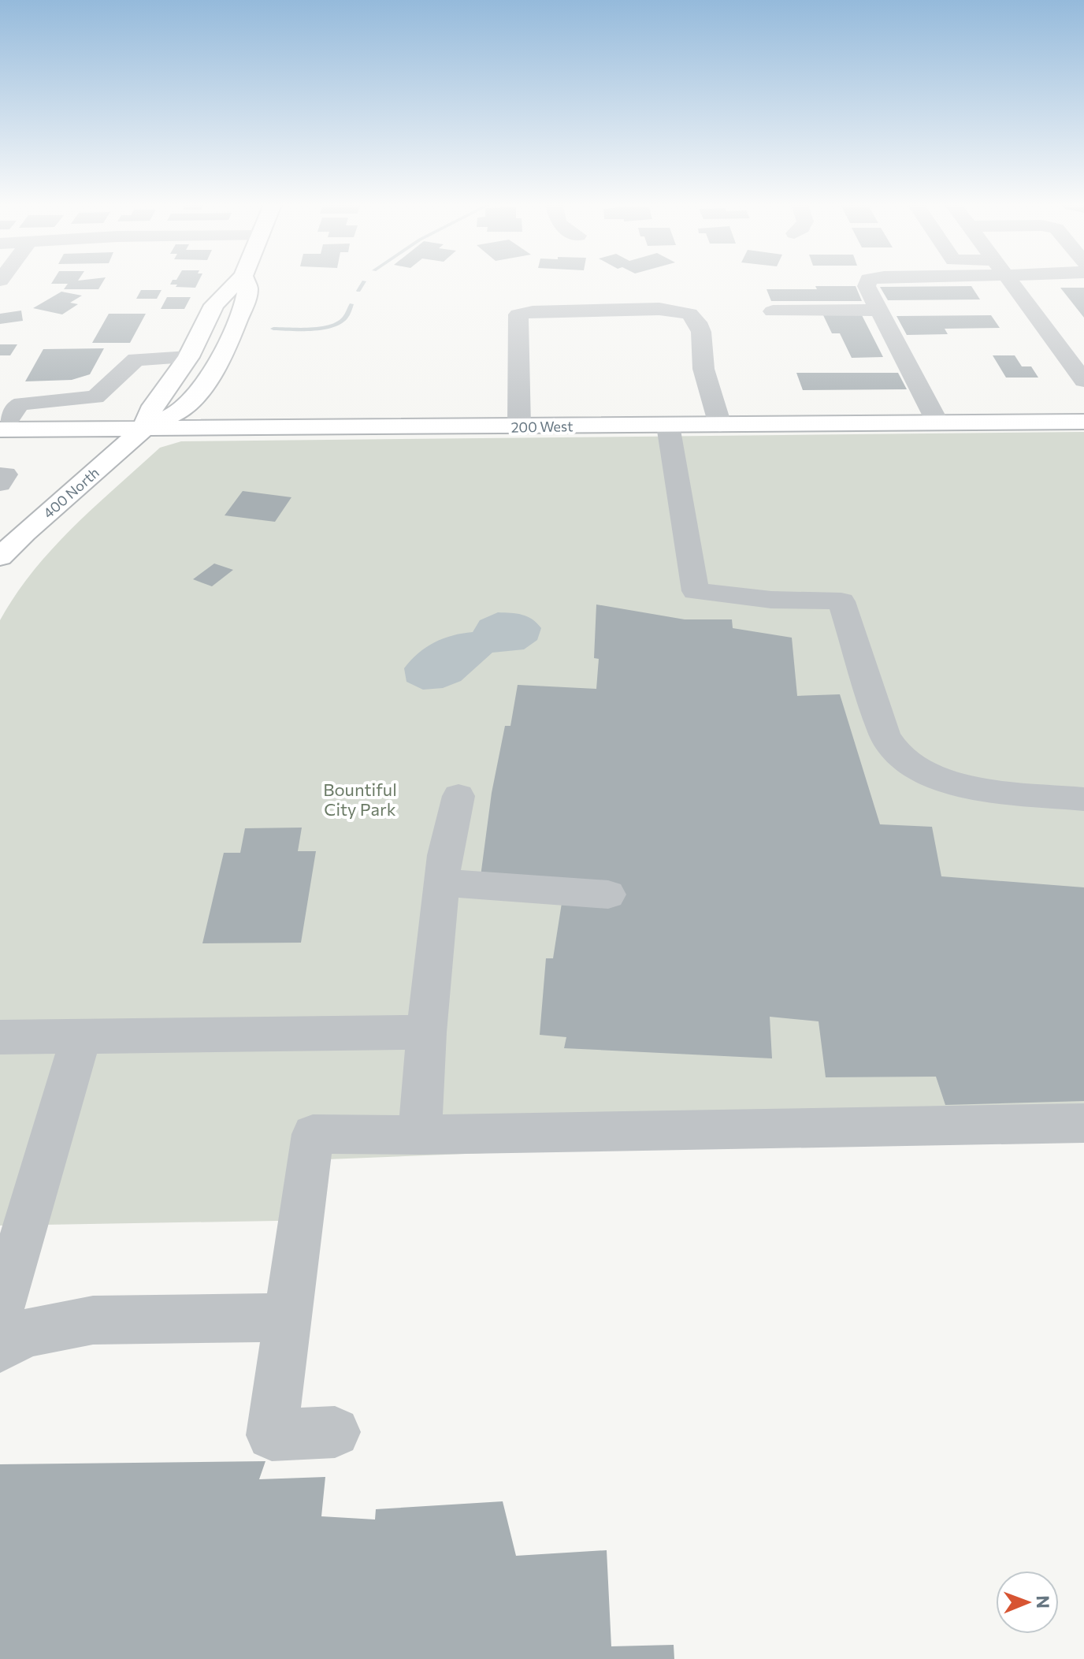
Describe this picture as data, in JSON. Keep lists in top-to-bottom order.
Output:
{
  "streets": {
    "main road": ["200 West", "400 North"]
  },
  "crossings": [
    ["200 West", "400 North"]
  ],
  "parks": ["Bountiful City Park"],
  "north": "right"
}
